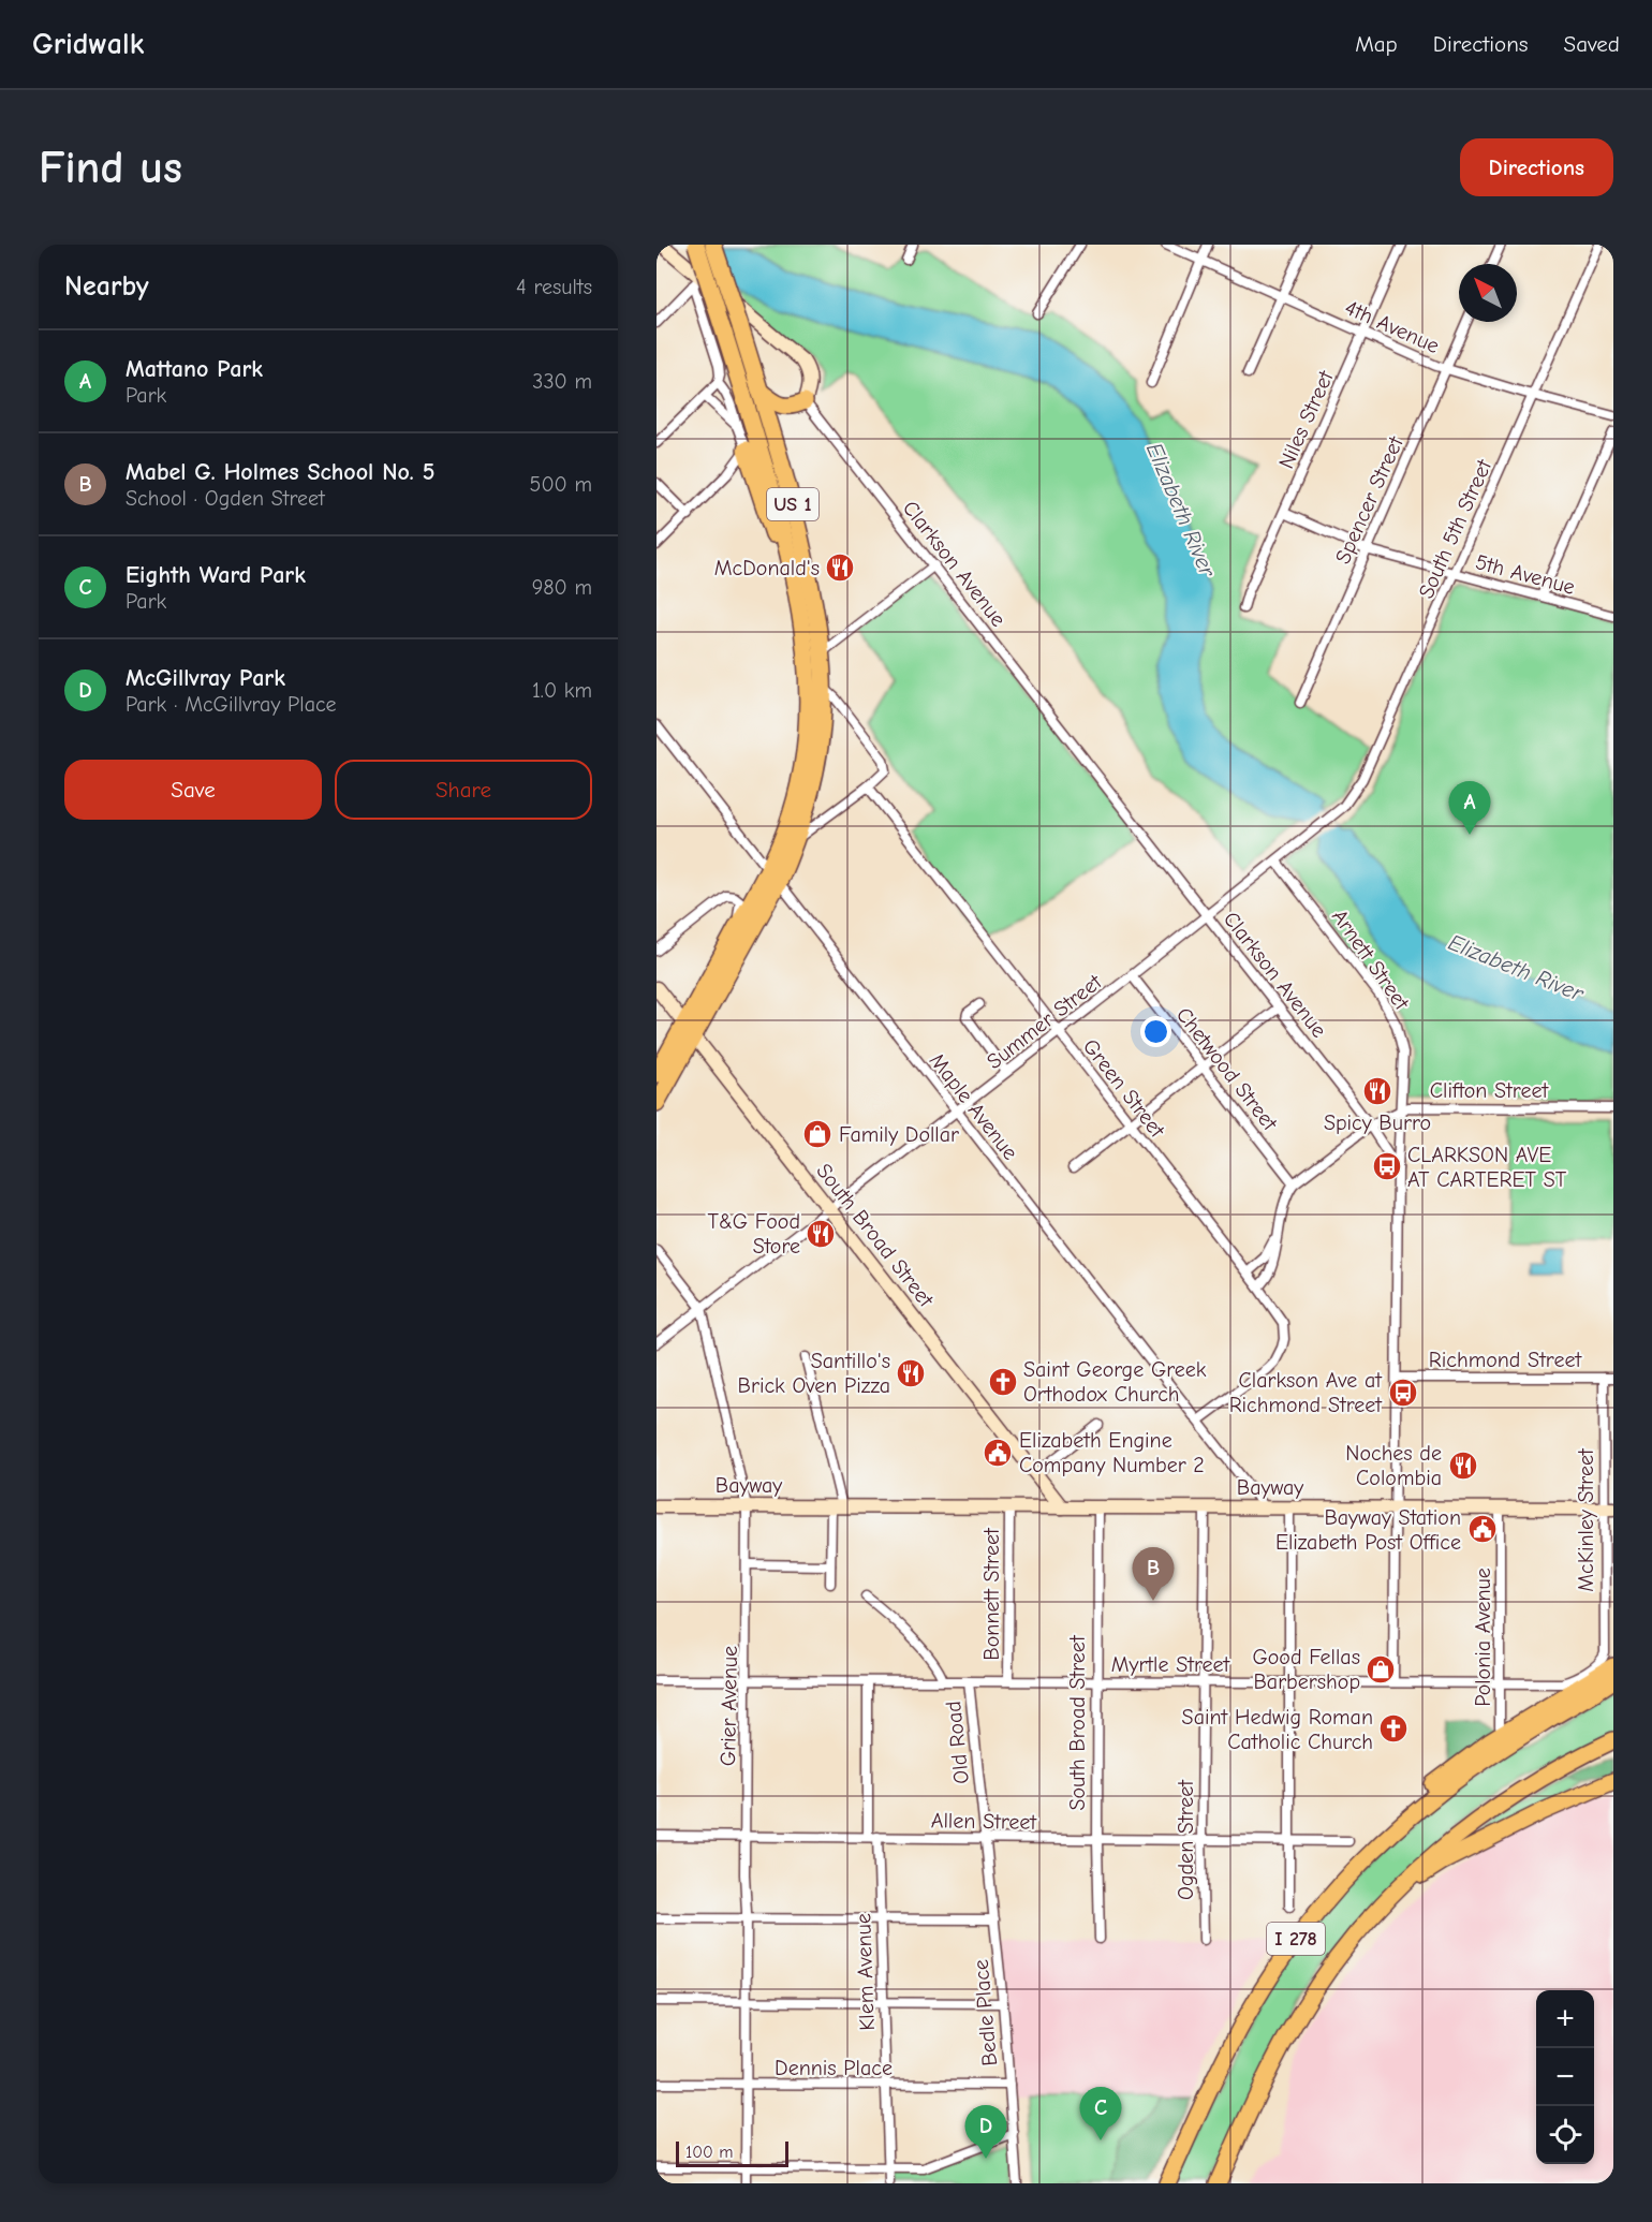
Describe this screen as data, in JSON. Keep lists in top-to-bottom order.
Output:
{
  "streets": {
    "highway": ["US 1", "I 278"],
    "main road": ["South Broad Street", "Bayway"],
    "street": [
      "4th Avenue",
      "Niles Street",
      "Spencer Street",
      "South 5th Street",
      "Clarkson Avenue",
      "5th Avenue",
      "Arnett Street",
      "Summer Street",
      "Chetwood Street",
      "Green Street",
      "Clifton Street",
      "Maple Avenue",
      "Richmond Street",
      "McKinley Street",
      "Bonnett Street",
      "Polonia Avenue",
      "Myrtle Street",
      "Grier Avenue",
      "Old Road",
      "Allen Street",
      "Ogden Street",
      "Klem Avenue",
      "Bedle Place",
      "Dennis Place"
    ]
  },
  "crossings": [
    ["4th Avenue", "Niles Street"],
    ["4th Avenue", "Spencer Street"],
    ["4th Avenue", "South 5th Street"],
    ["Niles Street", "5th Avenue"],
    ["Spencer Street", "5th Avenue"],
    ["US 1", "Maple Avenue"],
    ["US 1", "South Broad Street"],
    ["South 5th Street", "5th Avenue"],
    ["South 5th Street", "Summer Street"],
    ["Clarkson Avenue", "Arnett Street"],
    ["Clarkson Avenue", "Summer Street"],
    ["Clarkson Avenue", "Clifton Street"],
    ["Arnett Street", "Summer Street"],
    ["Arnett Street", "Clifton Street"],
    ["Summer Street", "Chetwood Street"],
    ["Summer Street", "Green Street"],
    ["Summer Street", "Maple Avenue"],
    ["Summer Street", "South Broad Street"],
    ["Summer Street", "Grier Avenue"],
    ["Chetwood Street", "Clifton Street"],
    ["Green Street", "Maple Avenue"],
    ["Maple Avenue", "Bayway"],
    ["South Broad Street", "Bayway"],
    ["South Broad Street", "Myrtle Street"],
    ["South Broad Street", "Allen Street"],
    ["Richmond Street", "McKinley Street"],
    ["Bayway", "McKinley Street"],
    ["Bayway", "Bonnett Street"],
    ["Bayway", "Polonia Avenue"],
    ["Bayway", "Grier Avenue"],
    ["Bayway", "Ogden Street"],
    ["McKinley Street", "Myrtle Street"],
    ["Bonnett Street", "Myrtle Street"],
    ["Polonia Avenue", "Myrtle Street"],
    ["Myrtle Street", "Grier Avenue"],
    ["Myrtle Street", "Old Road"],
    ["Myrtle Street", "Ogden Street"],
    ["Myrtle Street", "Klem Avenue"],
    ["Grier Avenue", "Allen Street"],
    ["Grier Avenue", "Dennis Place"],
    ["Old Road", "Allen Street"],
    ["Old Road", "Bedle Place"],
    ["Allen Street", "Ogden Street"],
    ["Allen Street", "Klem Avenue"],
    ["Allen Street", "Bedle Place"],
    ["Klem Avenue", "Dennis Place"],
    ["Bedle Place", "Dennis Place"]
  ],
  "water": ["Elizabeth River"],
  "places": {
    "restaurant": [
      "McDonald's",
      "Spicy Burro",
      "T&G Food Store",
      "Santillo's Brick Oven Pizza",
      "Noches de Colombia"
    ],
    "shop": ["Family Dollar", "Good Fellas Barbershop"],
    "bus stop": ["CLARKSON AVE AT CARTERET ST", "Clarkson Ave at Richmond Street"],
    "church": ["Saint George Greek Orthodox Church", "Saint Hedwig Roman Catholic Church"],
    "public building": ["Elizabeth Engine Company Number 2", "Bayway Station Elizabeth Post Office"]
  },
  "scale_bar": "100 m",
  "north": "top left",
  "page": {
    "header": "Gridwalk",
    "nav": ["Map", "Directions", "Saved"],
    "buttons": [
      "Directions",
      ["Save", "Share"]
    ],
    "title": "Find us",
    "heading": ["Nearby", "4 results"],
    "list": [
      {
        "mark": "A",
        "name": "Mattano Park",
        "note": "Park",
        "value": "330 m"
      },
      {
        "mark": "B",
        "name": "Mabel G. Holmes School No. 5",
        "note": "School · Ogden Street",
        "value": "500 m"
      },
      {
        "mark": "C",
        "name": "Eighth Ward Park",
        "note": "Park",
        "value": "980 m"
      },
      {
        "mark": "D",
        "name": "McGillvray Park",
        "note": "Park · McGillvray Place",
        "value": "1.0 km"
      }
    ],
    "pins": [
      "A",
      "B",
      "C",
      "D"
    ],
    "map_buttons": ["+", "−"],
    "scale": "100 m"
  }
}
